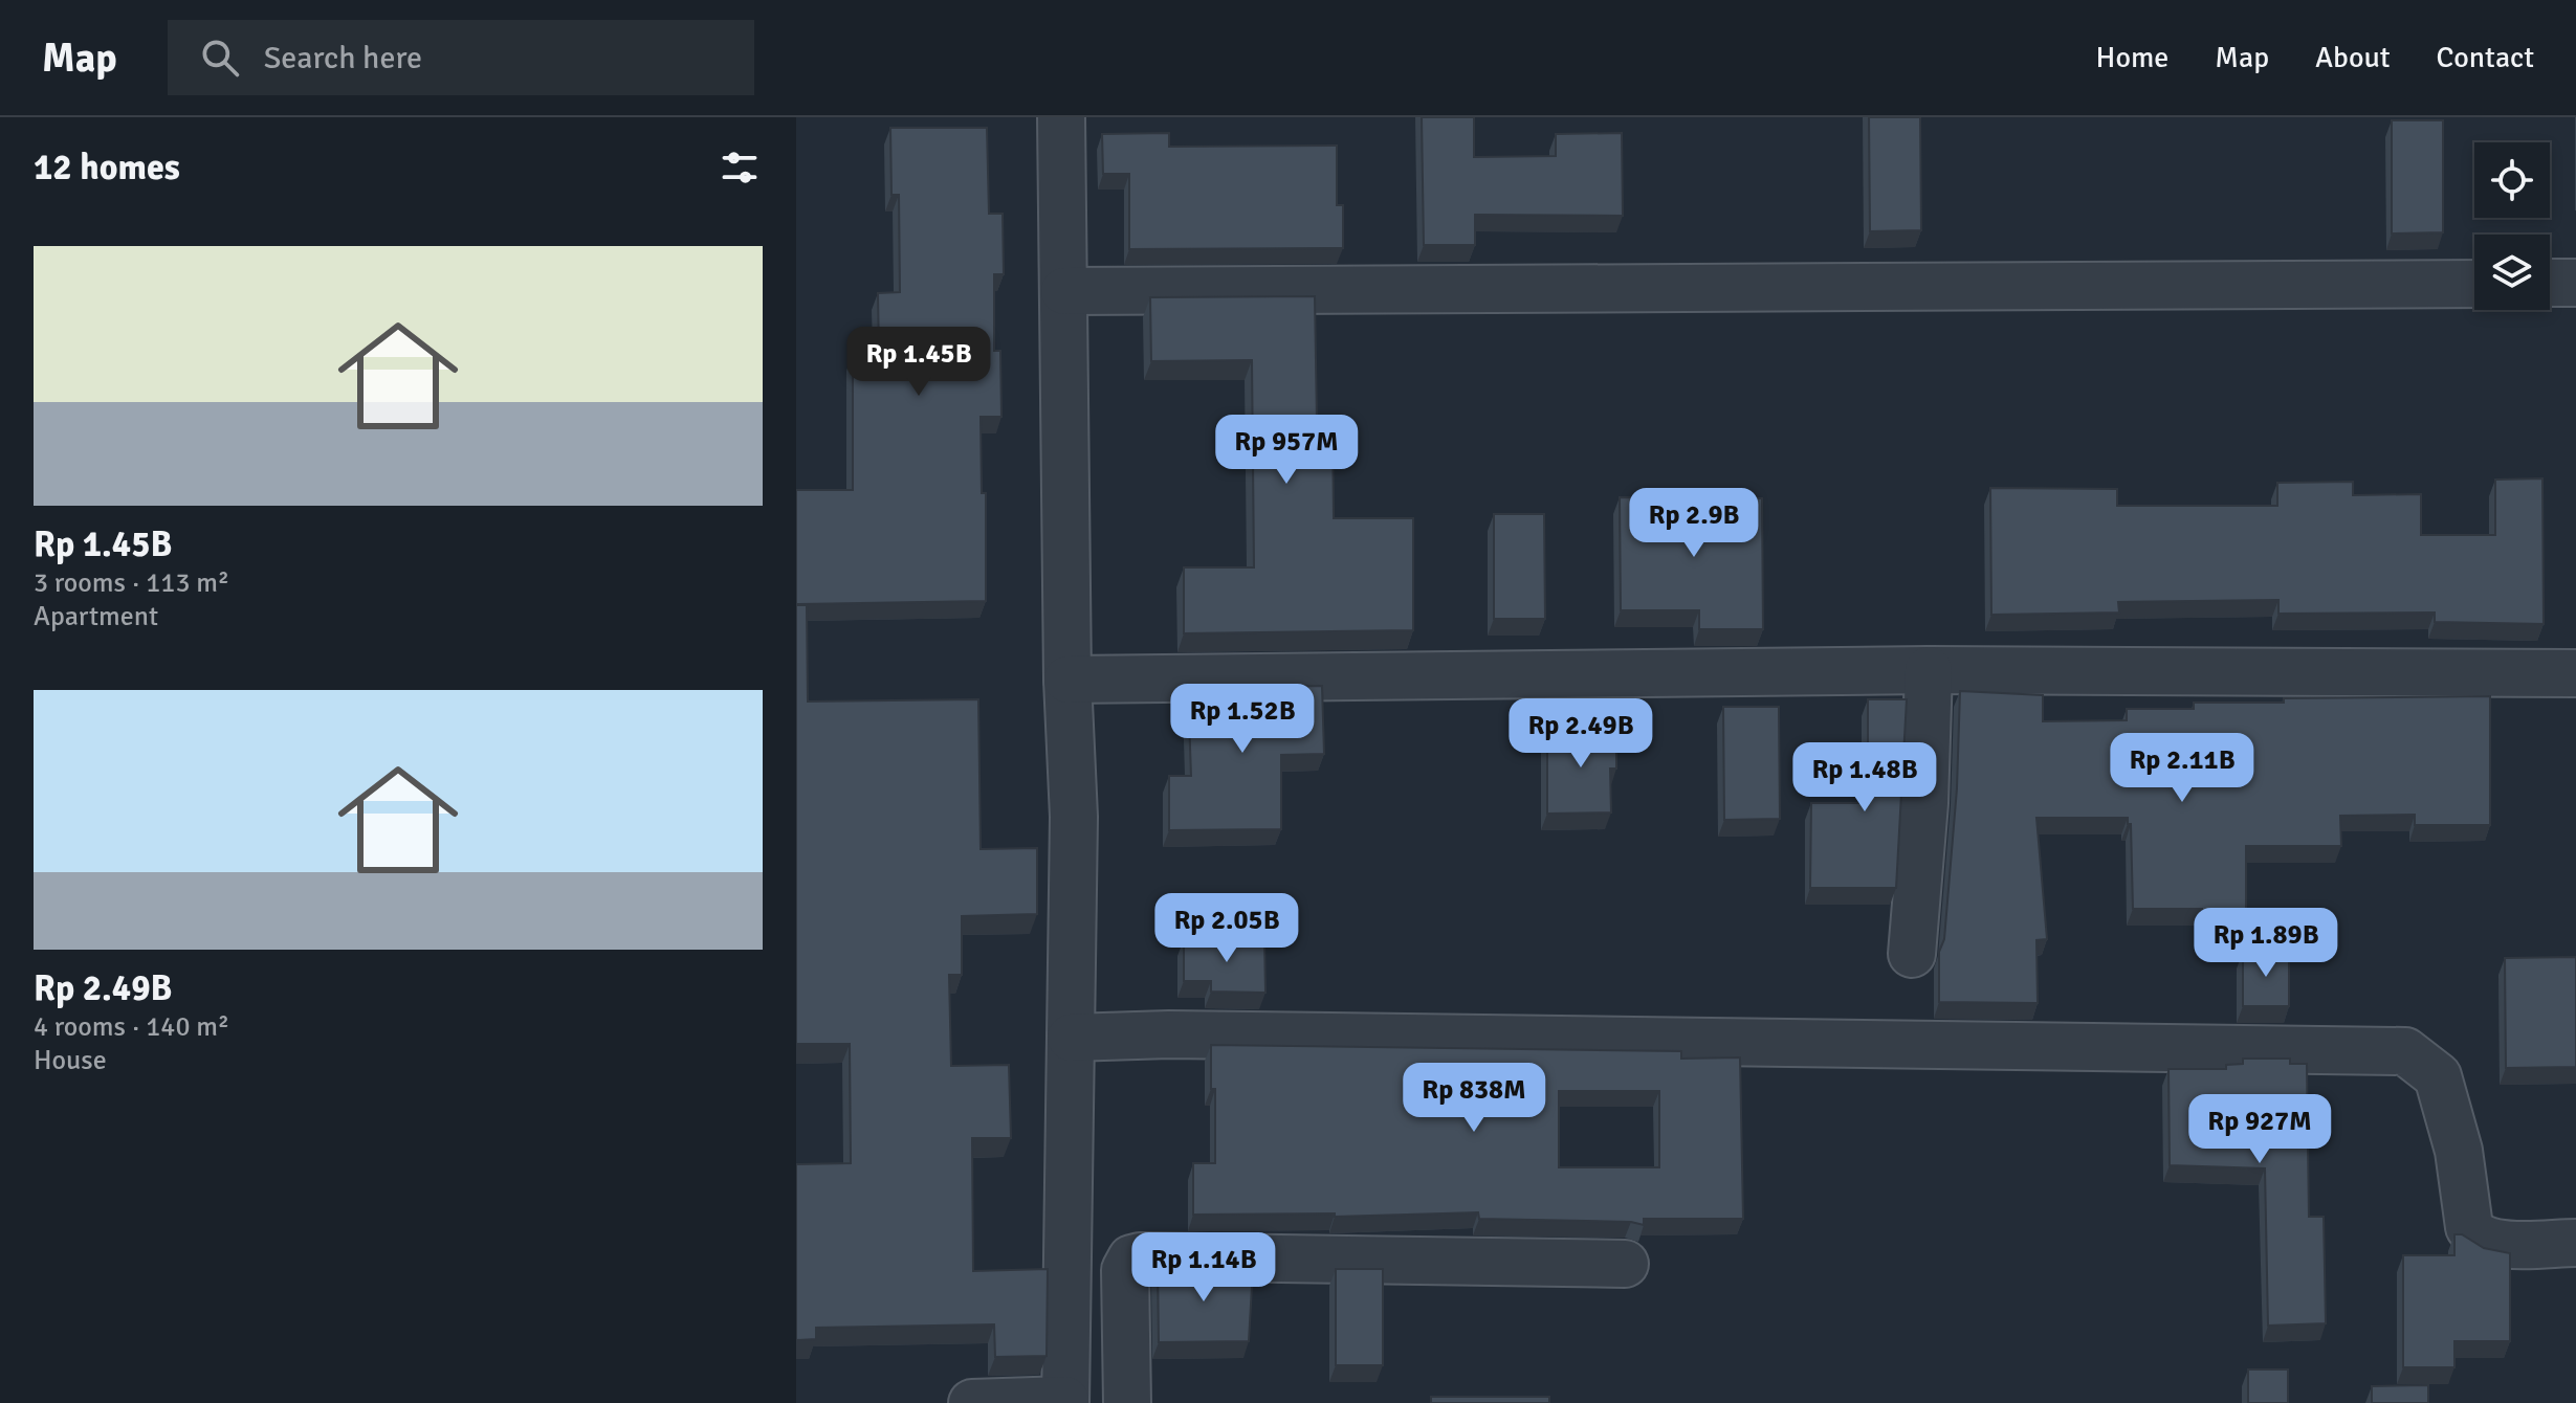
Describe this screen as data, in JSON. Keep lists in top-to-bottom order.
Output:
{
  "page": {
    "header": "Map",
    "search": "Search here",
    "nav": [
      "Home",
      "Map",
      "About",
      "Contact"
    ],
    "heading": "12 homes",
    "list": [
      {
        "name": "Rp 1.45B",
        "note": "3 rooms · 113 m² · Apartment"
      },
      {
        "name": "Rp 2.49B",
        "note": "4 rooms · 140 m² · House"
      }
    ],
    "price": [
      "Rp 1.45B",
      "Rp 957M",
      "Rp 2.9B",
      "Rp 1.52B",
      "Rp 2.49B",
      "Rp 2.11B",
      "Rp 1.48B",
      "Rp 2.05B",
      "Rp 1.89B",
      "Rp 838M",
      "Rp 927M",
      "Rp 1.14B"
    ]
  }
}
